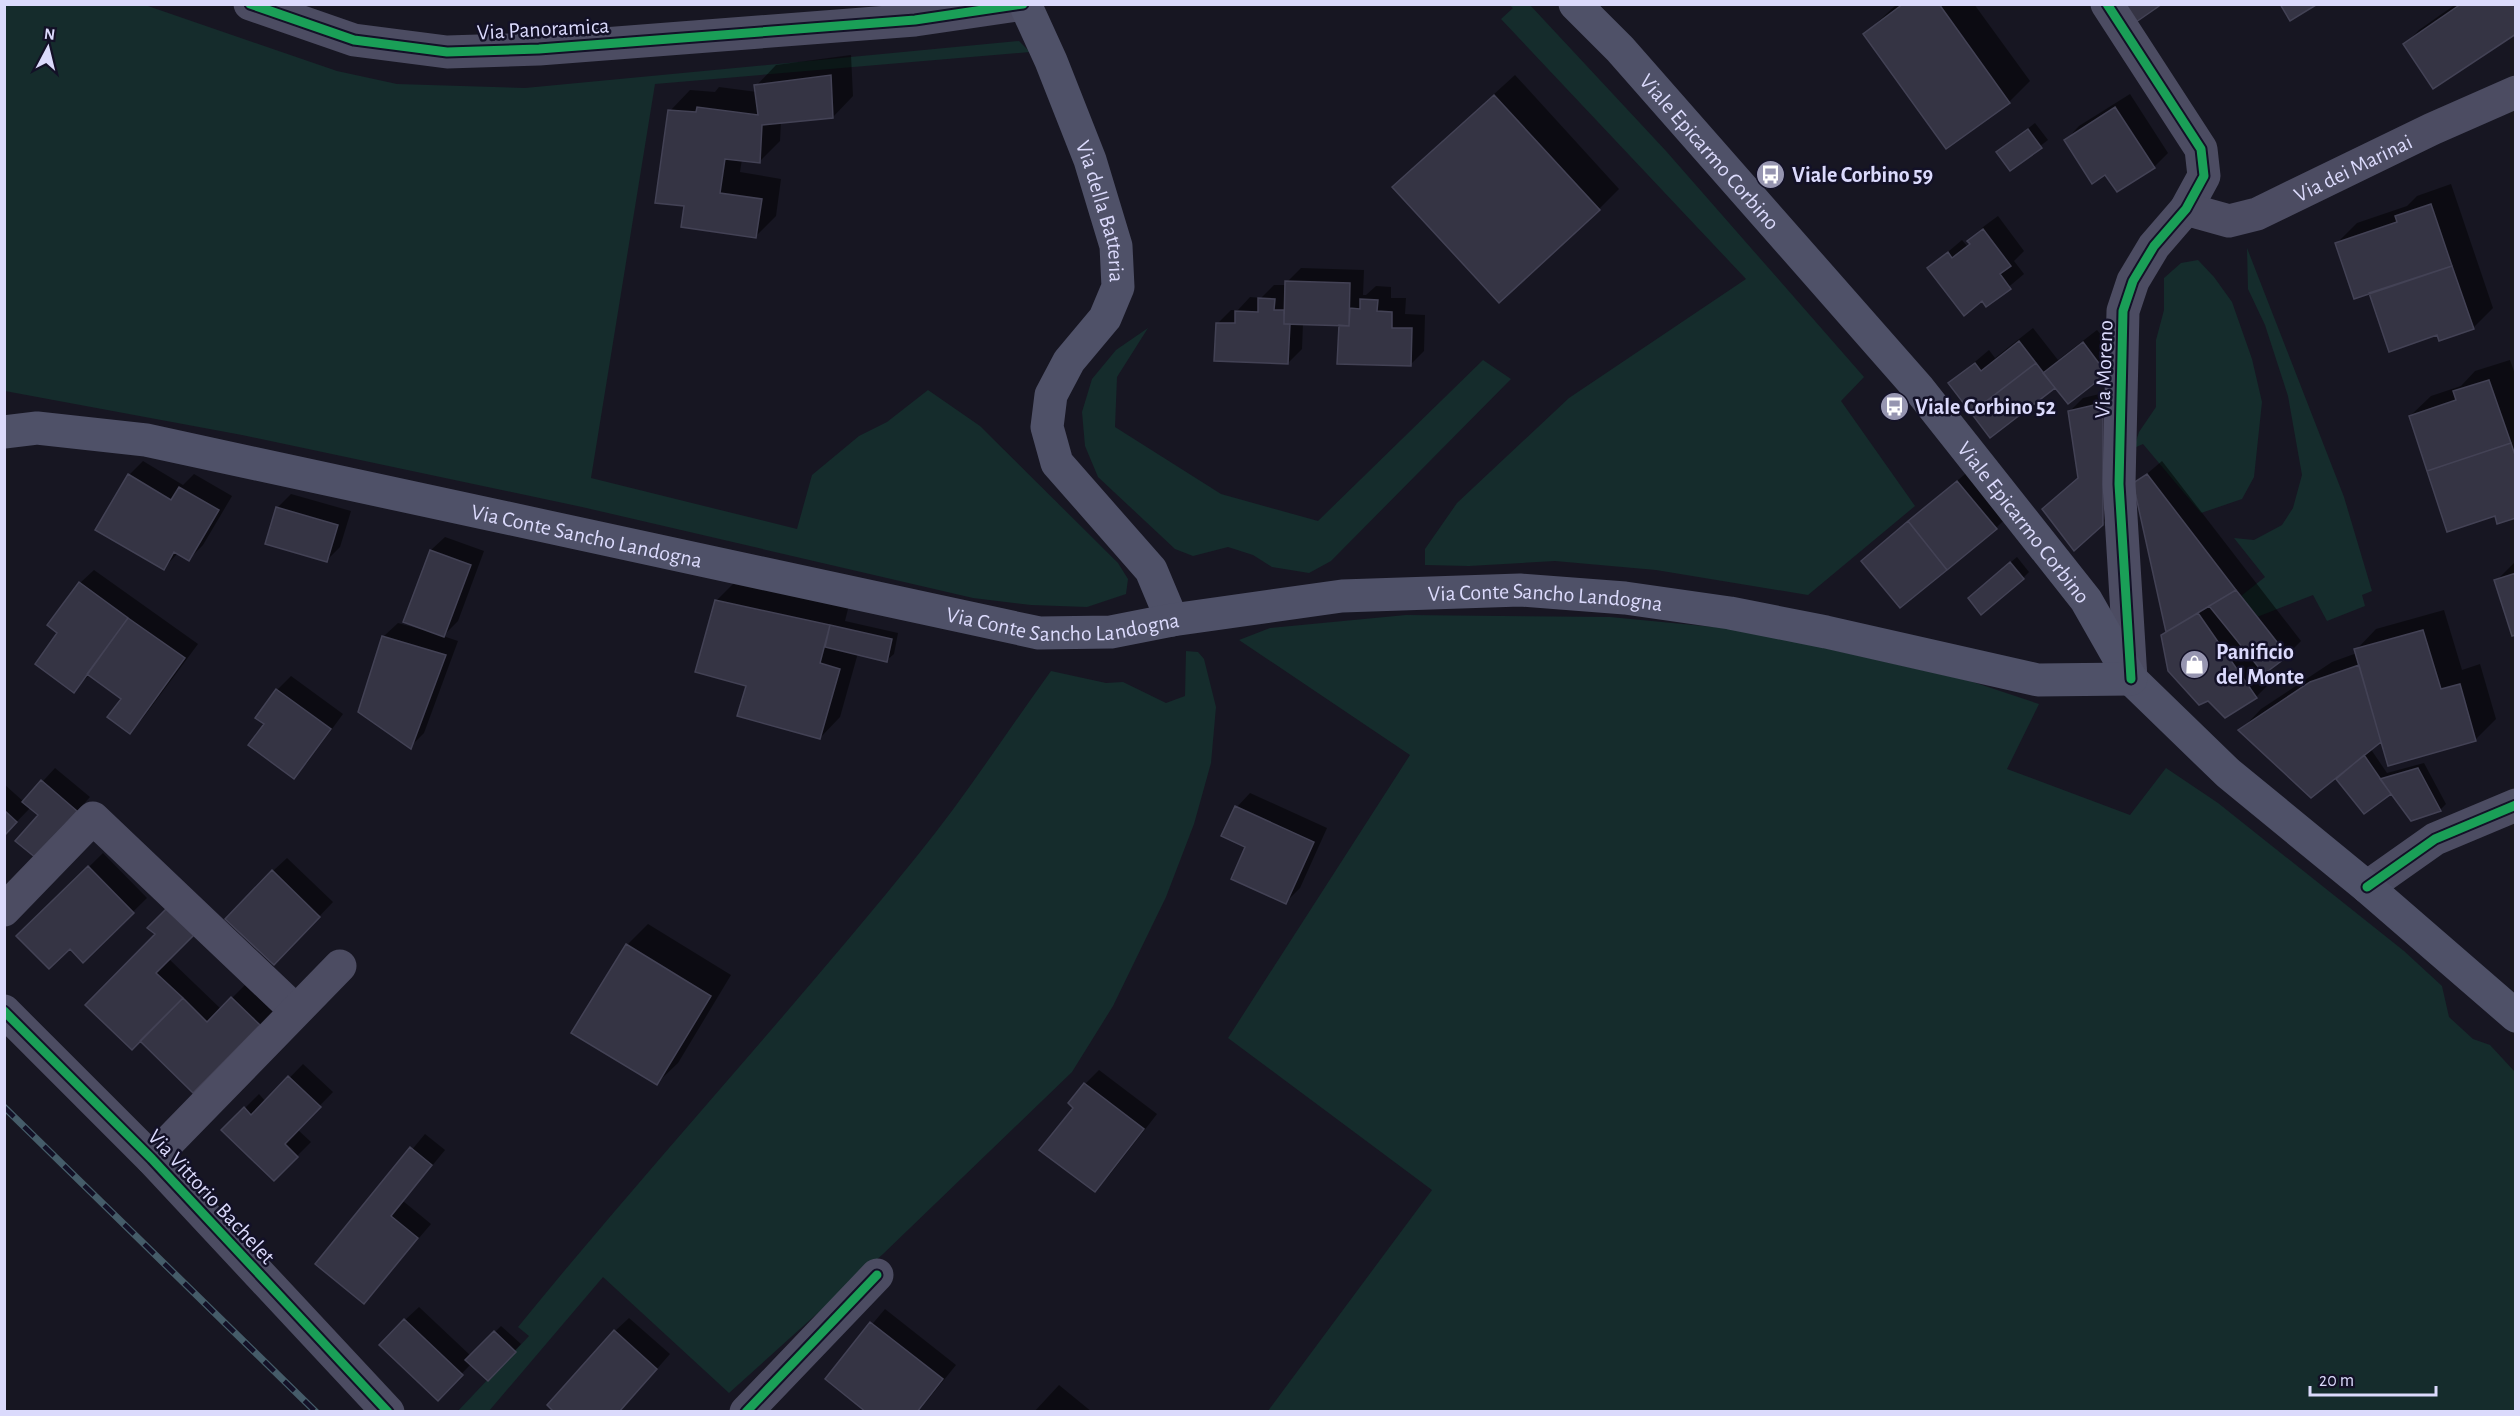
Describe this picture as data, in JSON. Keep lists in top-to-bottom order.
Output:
{
  "streets": {
    "main road": ["Viale Epicarmo Corbino", "Via della Batteria", "Via Conte Sancho Landogna"],
    "street": [
      "Via Panoramica",
      "Via dei Marinai",
      "Via Moreno",
      "Via Vittorio Bachelet"
    ]
  },
  "crossings": [
    ["Via Panoramica", "Via della Batteria"],
    ["Viale Epicarmo Corbino", "Via Moreno"],
    ["Viale Epicarmo Corbino", "Via Conte Sancho Landogna"],
    ["Via dei Marinai", "Via Moreno"],
    ["Via della Batteria", "Via Conte Sancho Landogna"],
    ["Via Moreno", "Via Conte Sancho Landogna"]
  ],
  "places": {
    "bus stop": ["Viale Corbino 59", "Viale Corbino 52"],
    "shop": ["Panificio del Monte"]
  },
  "scale_bar": "20 m",
  "north": "top"
}
